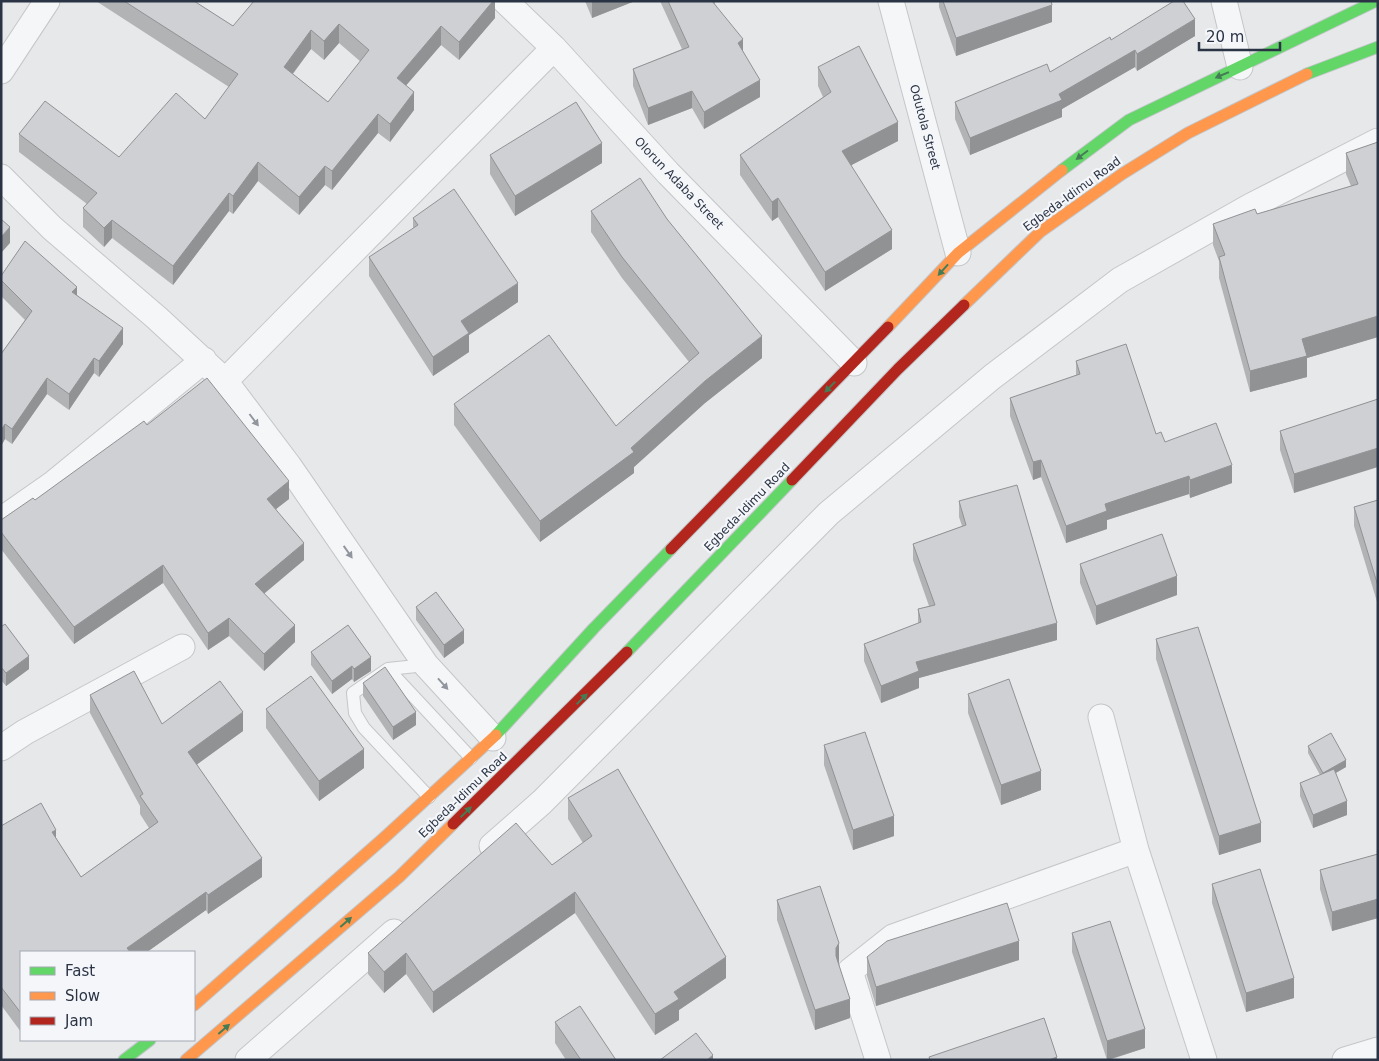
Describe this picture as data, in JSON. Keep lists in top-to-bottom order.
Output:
{
  "streets": {
    "main road": ["Egbeda-Idimu Road"],
    "street": ["Odutola Street", "Olorun Adaba Street"]
  },
  "crossings": [
    ["Odutola Street", "Egbeda-Idimu Road"],
    ["Olorun Adaba Street", "Egbeda-Idimu Road"]
  ],
  "legend": ["Fast", "Slow", "Jam"],
  "scale_bar": "20 m"
}
